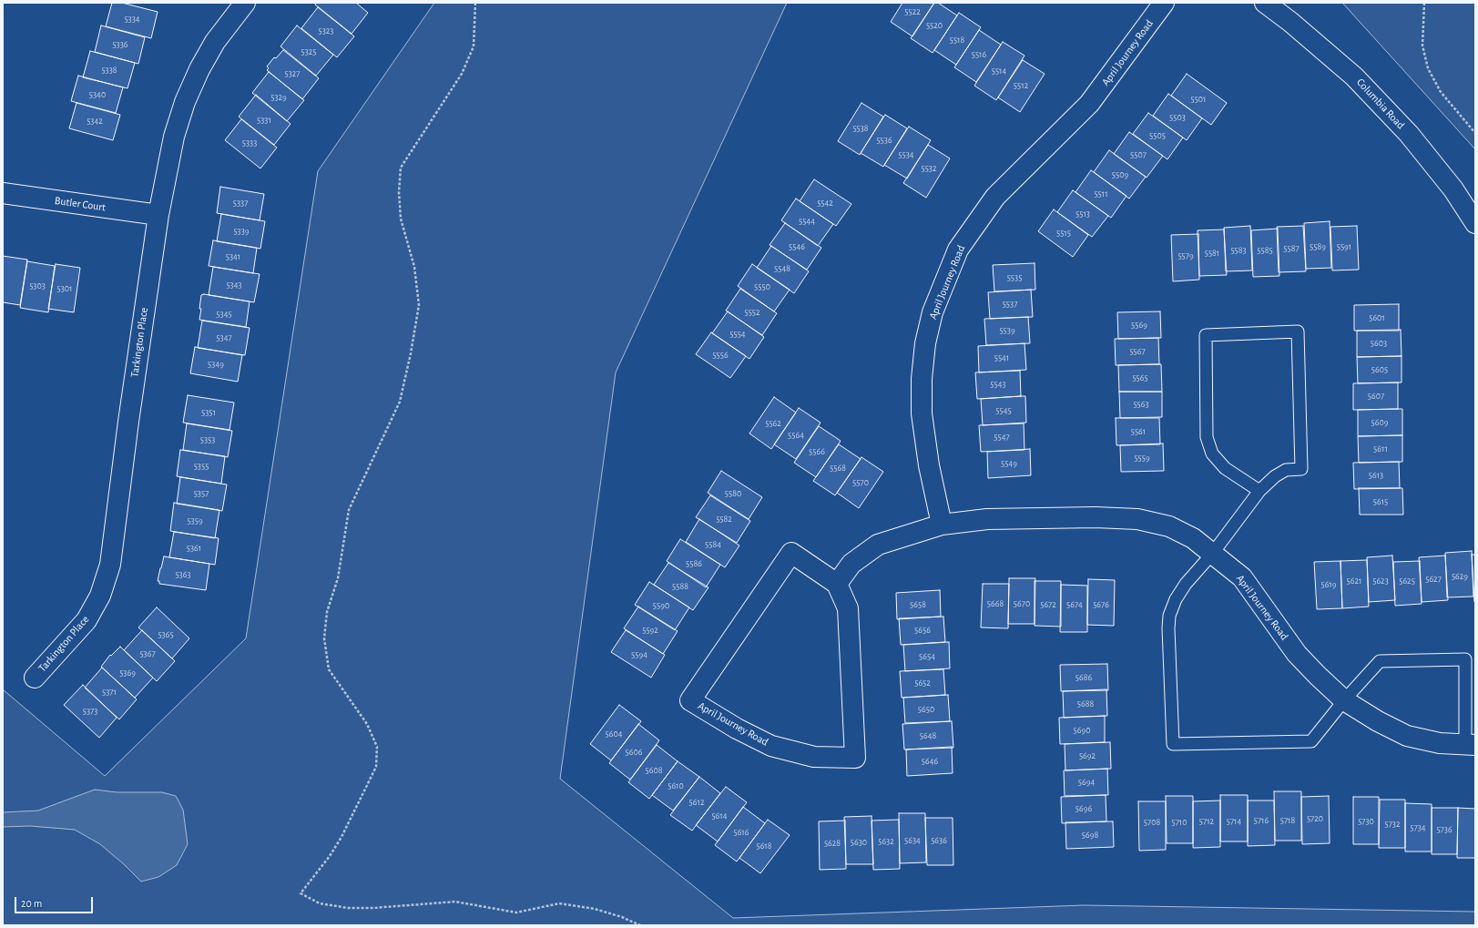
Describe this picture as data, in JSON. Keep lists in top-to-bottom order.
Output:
{
  "streets": {
    "street": [
      "April Journey Road",
      "Columbia Road",
      "Butler Court",
      "Tarkington Place"
    ]
  },
  "crossings": [
    ["Butler Court", "Tarkington Place"]
  ],
  "house_numbers": [
    "5522",
    "5334",
    "5520",
    "5323",
    "5518",
    "5336",
    "5325",
    "5516",
    "5338",
    "5514",
    "5327",
    "5512",
    "5340",
    "5329",
    "5501",
    "5503",
    "5331",
    "5342",
    "5538",
    "5505",
    "5536",
    "5333",
    "5534",
    "5507",
    "5532",
    "5509",
    "5511",
    "5337",
    "5542",
    "5513",
    "5544",
    "5339",
    "5515",
    "5546",
    "5589",
    "5591",
    "5587",
    "5583",
    "5585",
    "5581",
    "5579",
    "5341",
    "5548",
    "5535",
    "5343",
    "5303",
    "5550",
    "5301",
    "5537",
    "5552",
    "5345",
    "5601",
    "5569",
    "5539",
    "5554",
    "5347",
    "5603",
    "5567",
    "5556",
    "5541",
    "5349",
    "5605",
    "5565",
    "5543",
    "5607",
    "5563",
    "5545",
    "5351",
    "5609",
    "5562",
    "5561",
    "5564",
    "5547",
    "5353",
    "5611",
    "5566",
    "5559",
    "5549",
    "5355",
    "5568",
    "5613",
    "5570",
    "5357",
    "5580",
    "5615",
    "5582",
    "5359",
    "5584",
    "5361",
    "5586",
    "5363",
    "5629",
    "5627",
    "5621",
    "5623",
    "5625",
    "5619",
    "5588",
    "5668",
    "5670",
    "5658",
    "5672",
    "5674",
    "5676",
    "5590",
    "5592",
    "5656",
    "5365",
    "5367",
    "5594",
    "5654",
    "5369",
    "5686",
    "5652",
    "5371",
    "5688",
    "5650",
    "5373",
    "5690",
    "5604",
    "5648",
    "5606",
    "5692",
    "5646",
    "5608",
    "5694",
    "5610",
    "5612",
    "5696",
    "5614",
    "5720",
    "5716",
    "5718",
    "5712",
    "5714",
    "5730",
    "5708",
    "5710",
    "5732",
    "5734",
    "5736",
    "5616",
    "5698",
    "5634",
    "5636",
    "5632",
    "5630",
    "5628",
    "5618"
  ],
  "scale_bar": "20 m"
}
